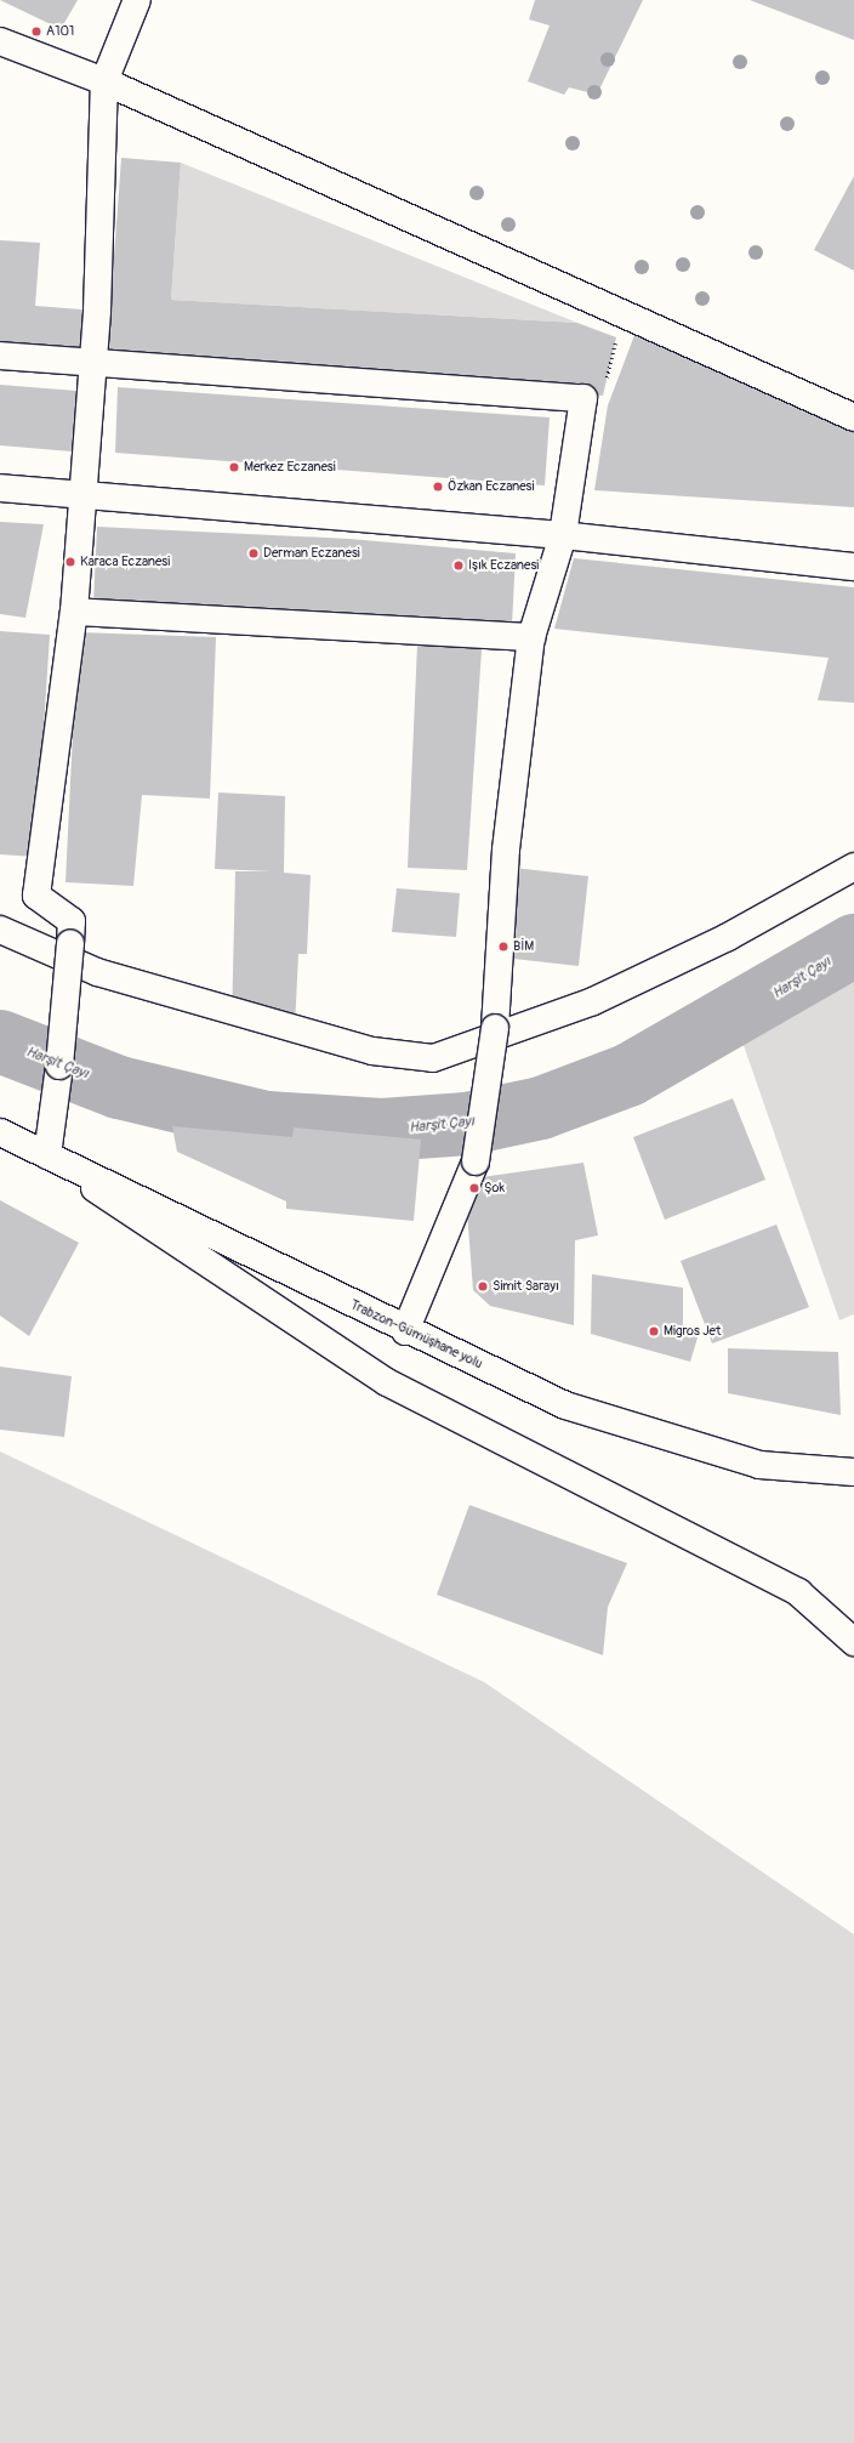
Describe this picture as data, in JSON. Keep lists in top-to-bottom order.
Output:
{
  "streets": {
    "street": ["Trabzon-Gümüşhane yolu"]
  },
  "water": ["Harşit Çayı"],
  "places": [
    "A101",
    "Merkez Eczanesi",
    "Özkan Eczanesi",
    "Derman Eczanesi",
    "Karaca Eczanesi",
    "Işık Eczanesi",
    "BİM",
    "Şok",
    "Simit Sarayı",
    "Migros Jet"
  ]
}
